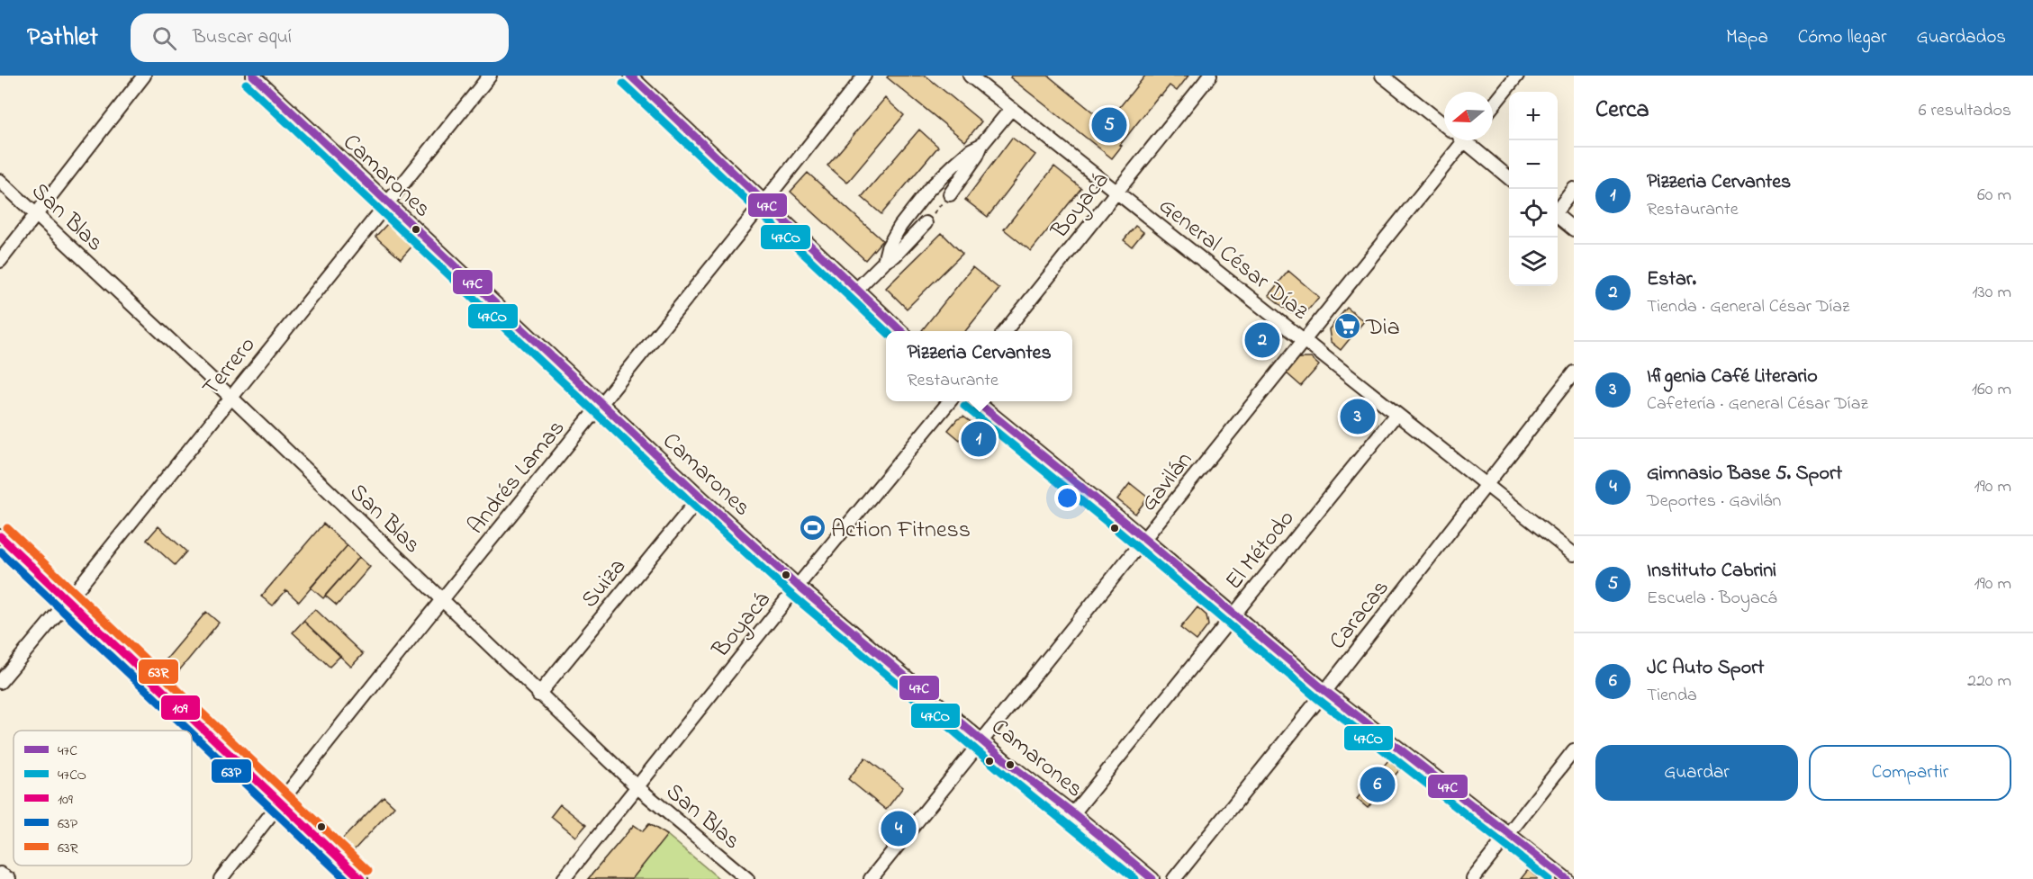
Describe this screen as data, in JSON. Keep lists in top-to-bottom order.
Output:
{
  "streets": {
    "street": [
      "Camarones",
      "Boyacá",
      "San Blas",
      "General César Díaz",
      "Terrero",
      "Andrés Lamas",
      "Gavilán",
      "El Método",
      "Suiza",
      "Caracas"
    ]
  },
  "crossings": [
    ["Camarones", "Boyacá"],
    ["Camarones", "Terrero"],
    ["Camarones", "Andrés Lamas"],
    ["Camarones", "Gavilán"],
    ["Camarones", "El Método"],
    ["Camarones", "Suiza"],
    ["Boyacá", "San Blas"],
    ["Boyacá", "General César Díaz"],
    ["San Blas", "Terrero"],
    ["San Blas", "Andrés Lamas"],
    ["San Blas", "Suiza"],
    ["General César Díaz", "Gavilán"],
    ["General César Díaz", "El Método"],
    ["General César Díaz", "Caracas"]
  ],
  "places": {
    "supermarket": ["Dia"],
    "sports": ["Action Fitness"]
  },
  "lines": [
    "transit line 47C",
    "transit line 47CO",
    "transit line 63R",
    "transit line 109",
    "transit line 63P"
  ],
  "legend": [
    "47C",
    "47CO",
    "109",
    "63P",
    "63R"
  ],
  "north": "left",
  "page": {
    "header": "Pathlet",
    "search": "Buscar aquí",
    "nav": ["Mapa", "Cómo llegar", "Guardados"],
    "heading": ["Cerca", "6 resultados"],
    "map_buttons": ["+", "−"],
    "pins": [
      "5",
      "2",
      "3",
      "1",
      "6",
      "4"
    ],
    "list": [
      {
        "mark": "1",
        "name": "Pizzeria Cervantes",
        "note": "Restaurante",
        "value": "60 m"
      },
      {
        "mark": "2",
        "name": "Estar.",
        "note": "Tienda · General César Díaz",
        "value": "130 m"
      },
      {
        "mark": "3",
        "name": "Ifigenia Café Literario",
        "note": "Cafetería · General César Díaz",
        "value": "160 m"
      },
      {
        "mark": "4",
        "name": "Gimnasio Base 5. Sport",
        "note": "Deportes · Gavilán",
        "value": "190 m"
      },
      {
        "mark": "5",
        "name": "Instituto Cabrini",
        "note": "Escuela · Boyacá",
        "value": "190 m"
      },
      {
        "mark": "6",
        "name": "JC Auto Sport",
        "note": "Tienda",
        "value": "220 m"
      }
    ],
    "popup": ["Pizzeria Cervantes", "Restaurante"],
    "buttons": ["Guardar", "Compartir"]
  }
}
